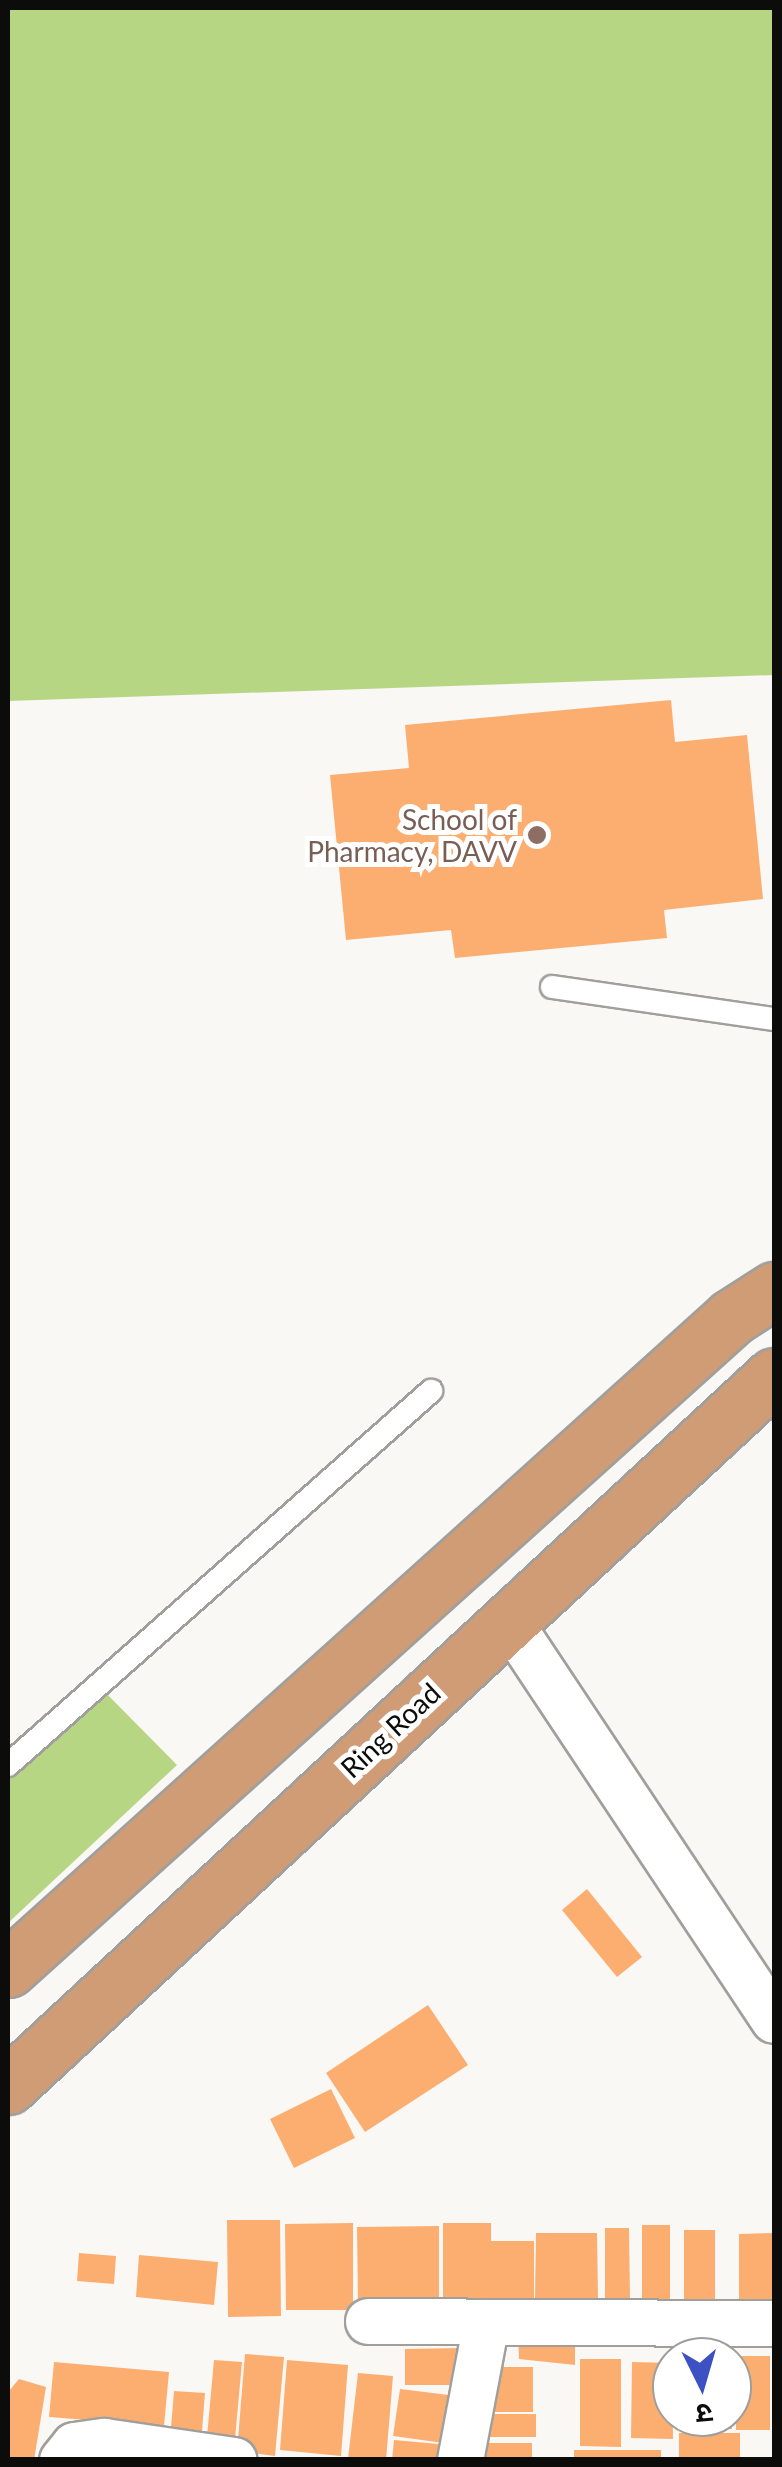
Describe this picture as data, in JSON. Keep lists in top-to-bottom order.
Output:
{
  "streets": {
    "highway": ["Ring Road"]
  },
  "places": ["School of Pharmacy, DAVV"],
  "north": "bottom"
}
